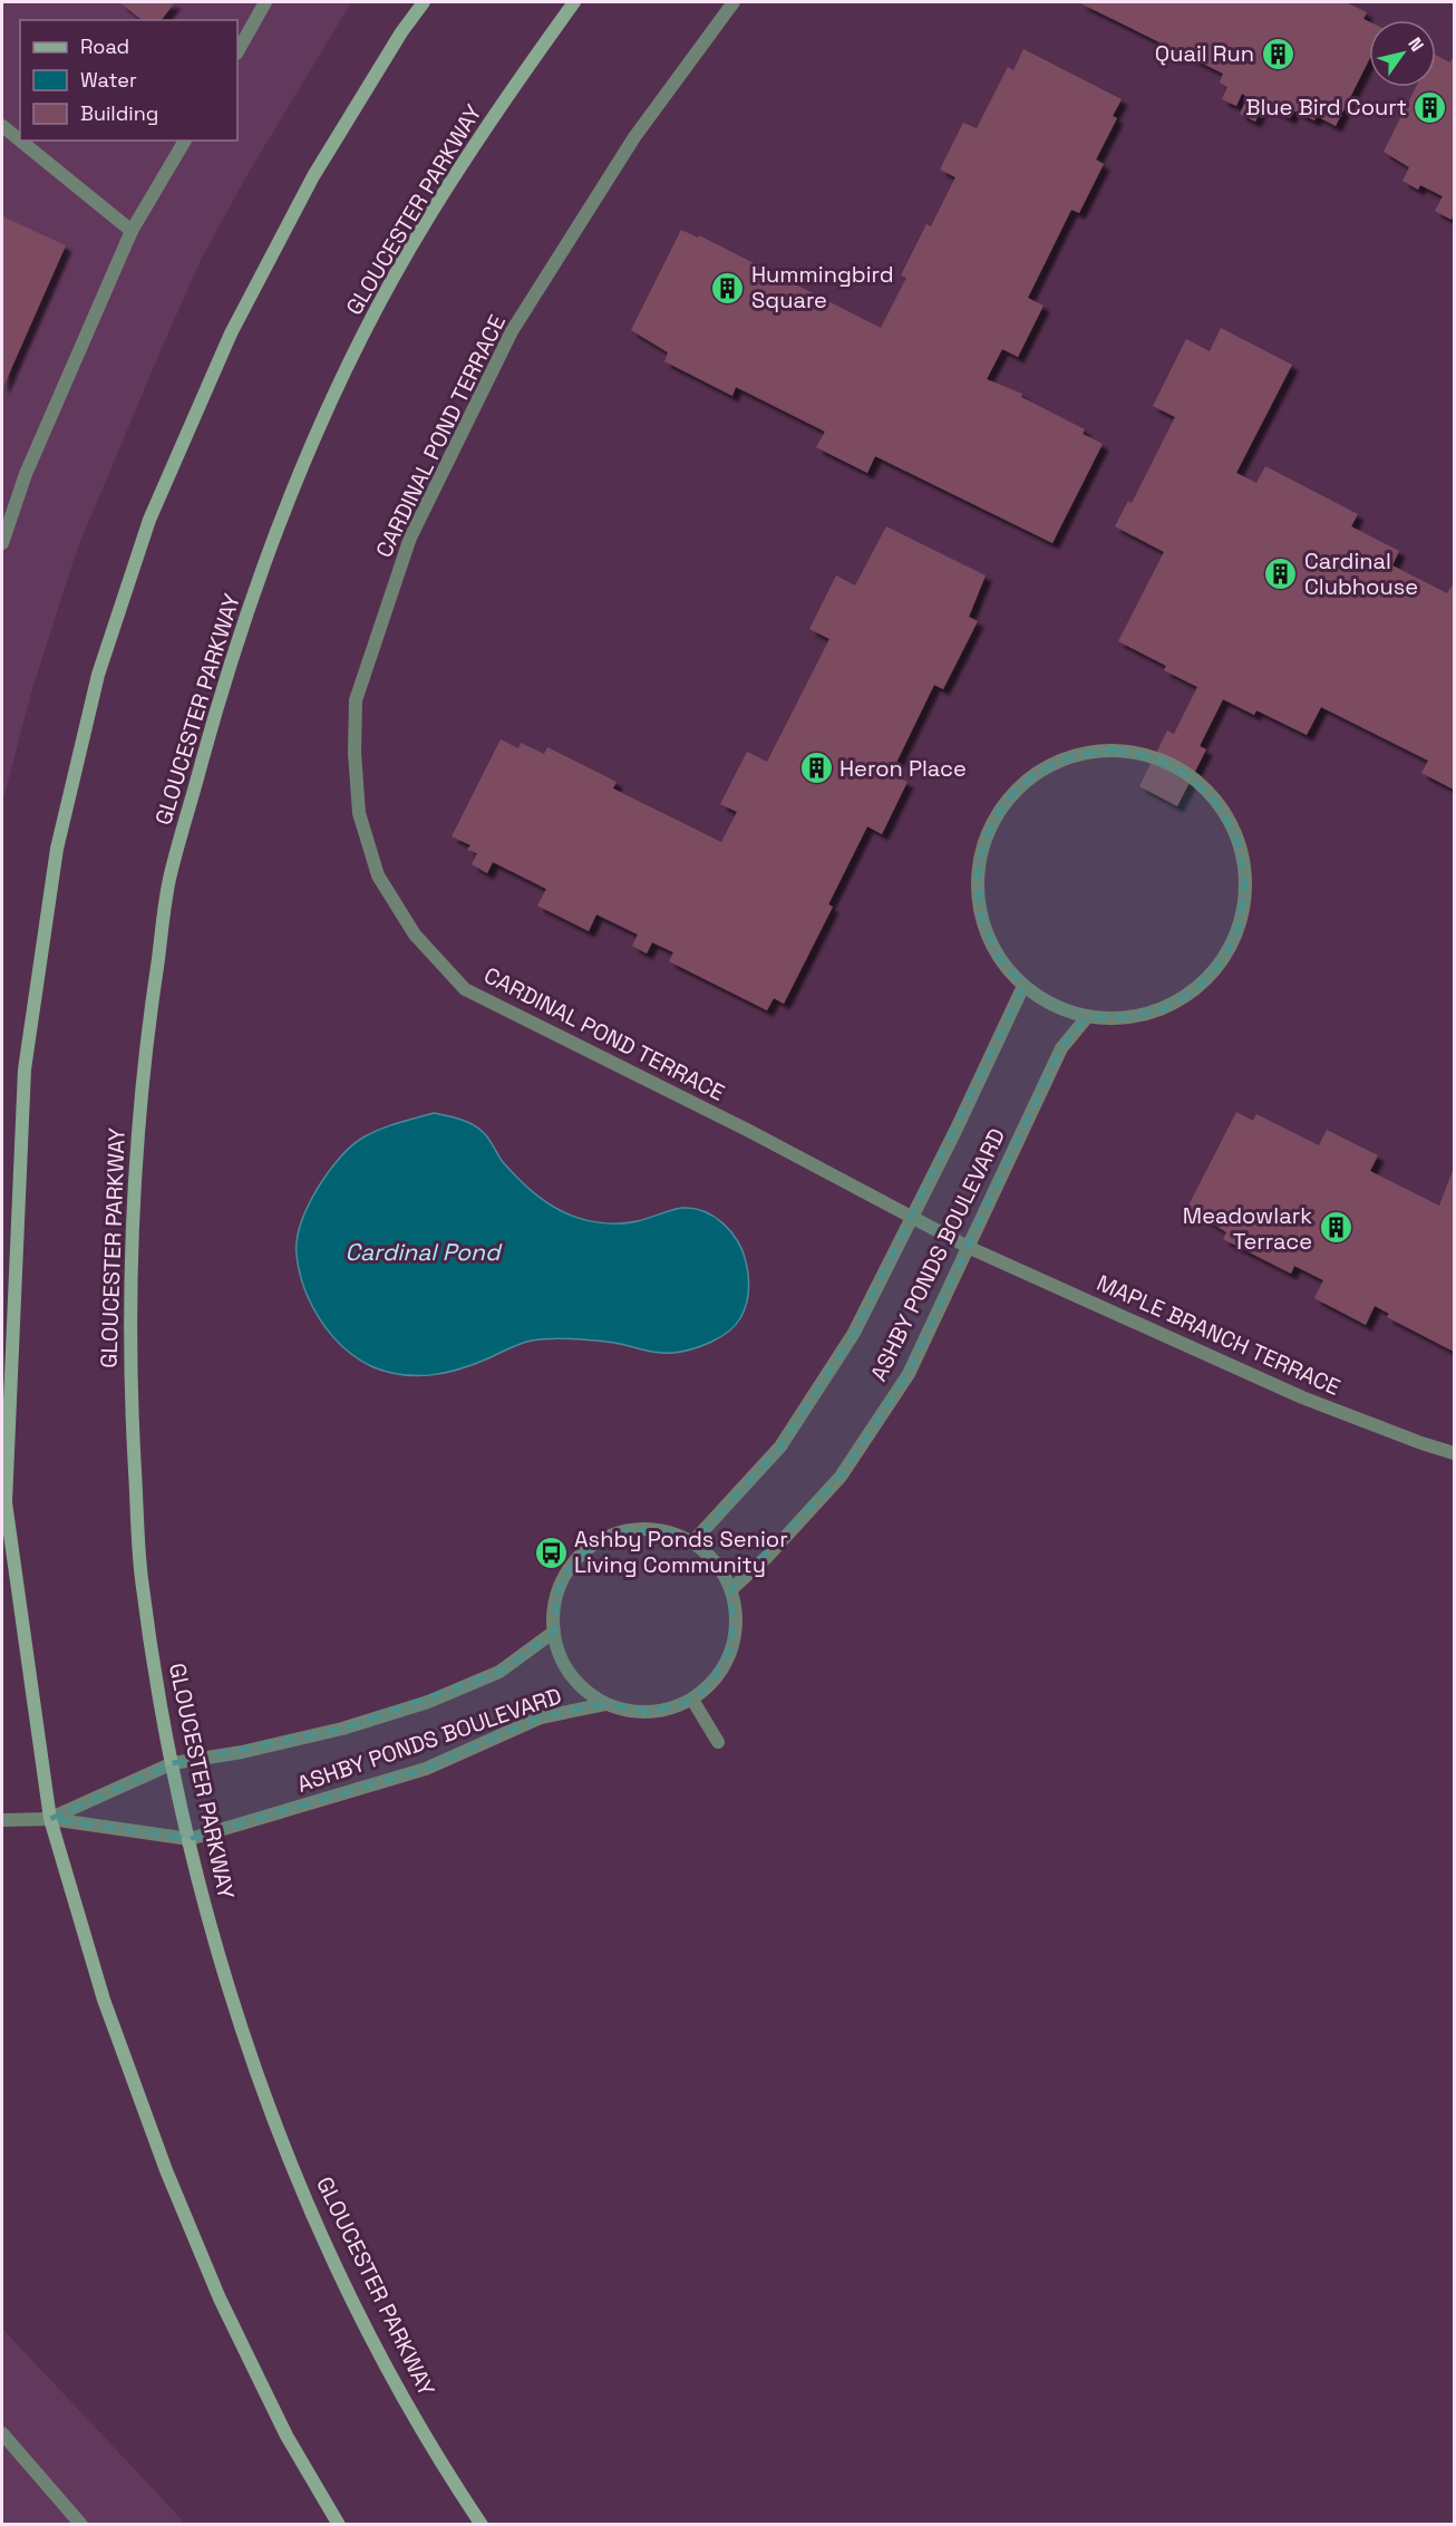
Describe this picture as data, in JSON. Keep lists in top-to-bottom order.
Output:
{
  "streets": {
    "main road": ["GLOUCESTER PARKWAY"],
    "street": ["CARDINAL POND TERRACE", "ASHBY PONDS BOULEVARD", "MAPLE BRANCH TERRACE"]
  },
  "crossings": [
    ["GLOUCESTER PARKWAY", "ASHBY PONDS BOULEVARD"],
    ["CARDINAL POND TERRACE", "ASHBY PONDS BOULEVARD"],
    ["CARDINAL POND TERRACE", "MAPLE BRANCH TERRACE"],
    ["ASHBY PONDS BOULEVARD", "MAPLE BRANCH TERRACE"]
  ],
  "water": ["Cardinal Pond"],
  "places": {
    "building": [
      "Quail Run",
      "Blue Bird Court",
      "Hummingbird Square",
      "Cardinal Clubhouse",
      "Heron Place",
      "Meadowlark Terrace"
    ],
    "bus stop": ["Ashby Ponds Senior Living Community"]
  },
  "legend": ["Road", "Water", "Building"],
  "north": "top right"
}
